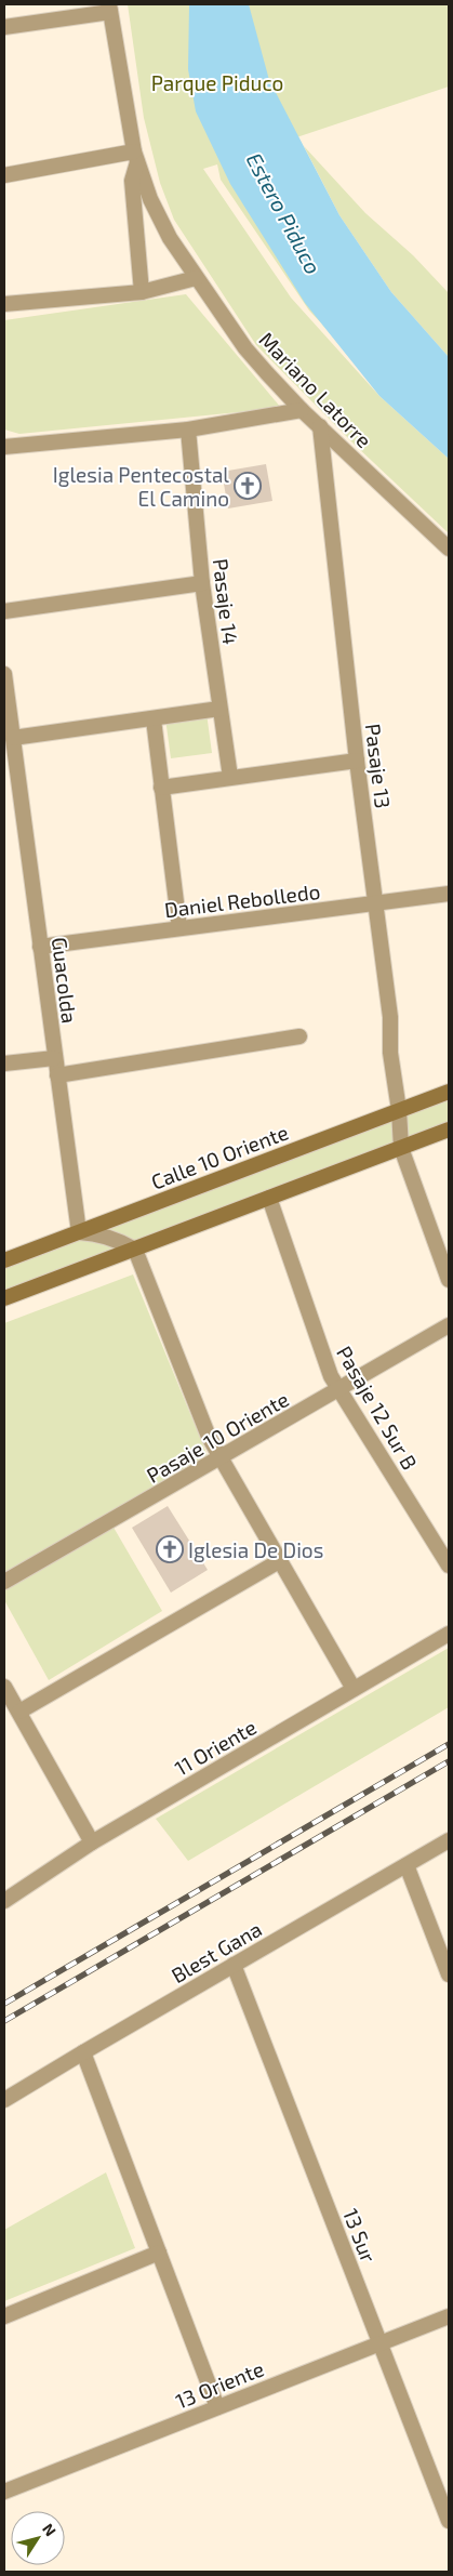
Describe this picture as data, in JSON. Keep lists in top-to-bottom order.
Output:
{
  "streets": {
    "main road": ["Calle 10 Oriente"],
    "street": [
      "Mariano Latorre",
      "Pasaje 14",
      "Pasaje 13",
      "Daniel Rebolledo",
      "Guacolda",
      "Pasaje 12 Sur B",
      "Pasaje 10 Oriente",
      "11 Oriente",
      "Blest Gana",
      "13 Sur",
      "13 Oriente"
    ]
  },
  "crossings": [
    ["Mariano Latorre", "Pasaje 13"],
    ["Pasaje 13", "Daniel Rebolledo"],
    ["Pasaje 13", "Calle 10 Oriente"],
    ["Daniel Rebolledo", "Guacolda"],
    ["Guacolda", "Calle 10 Oriente"],
    ["Pasaje 12 Sur B", "Pasaje 10 Oriente"],
    ["Blest Gana", "13 Sur"],
    ["13 Sur", "13 Oriente"]
  ],
  "water": ["Estero Piduco"],
  "parks": ["Parque Piduco"],
  "places": {
    "church": ["Iglesia Pentecostal El Camino", "Iglesia De Dios"]
  },
  "north": "top right"
}
